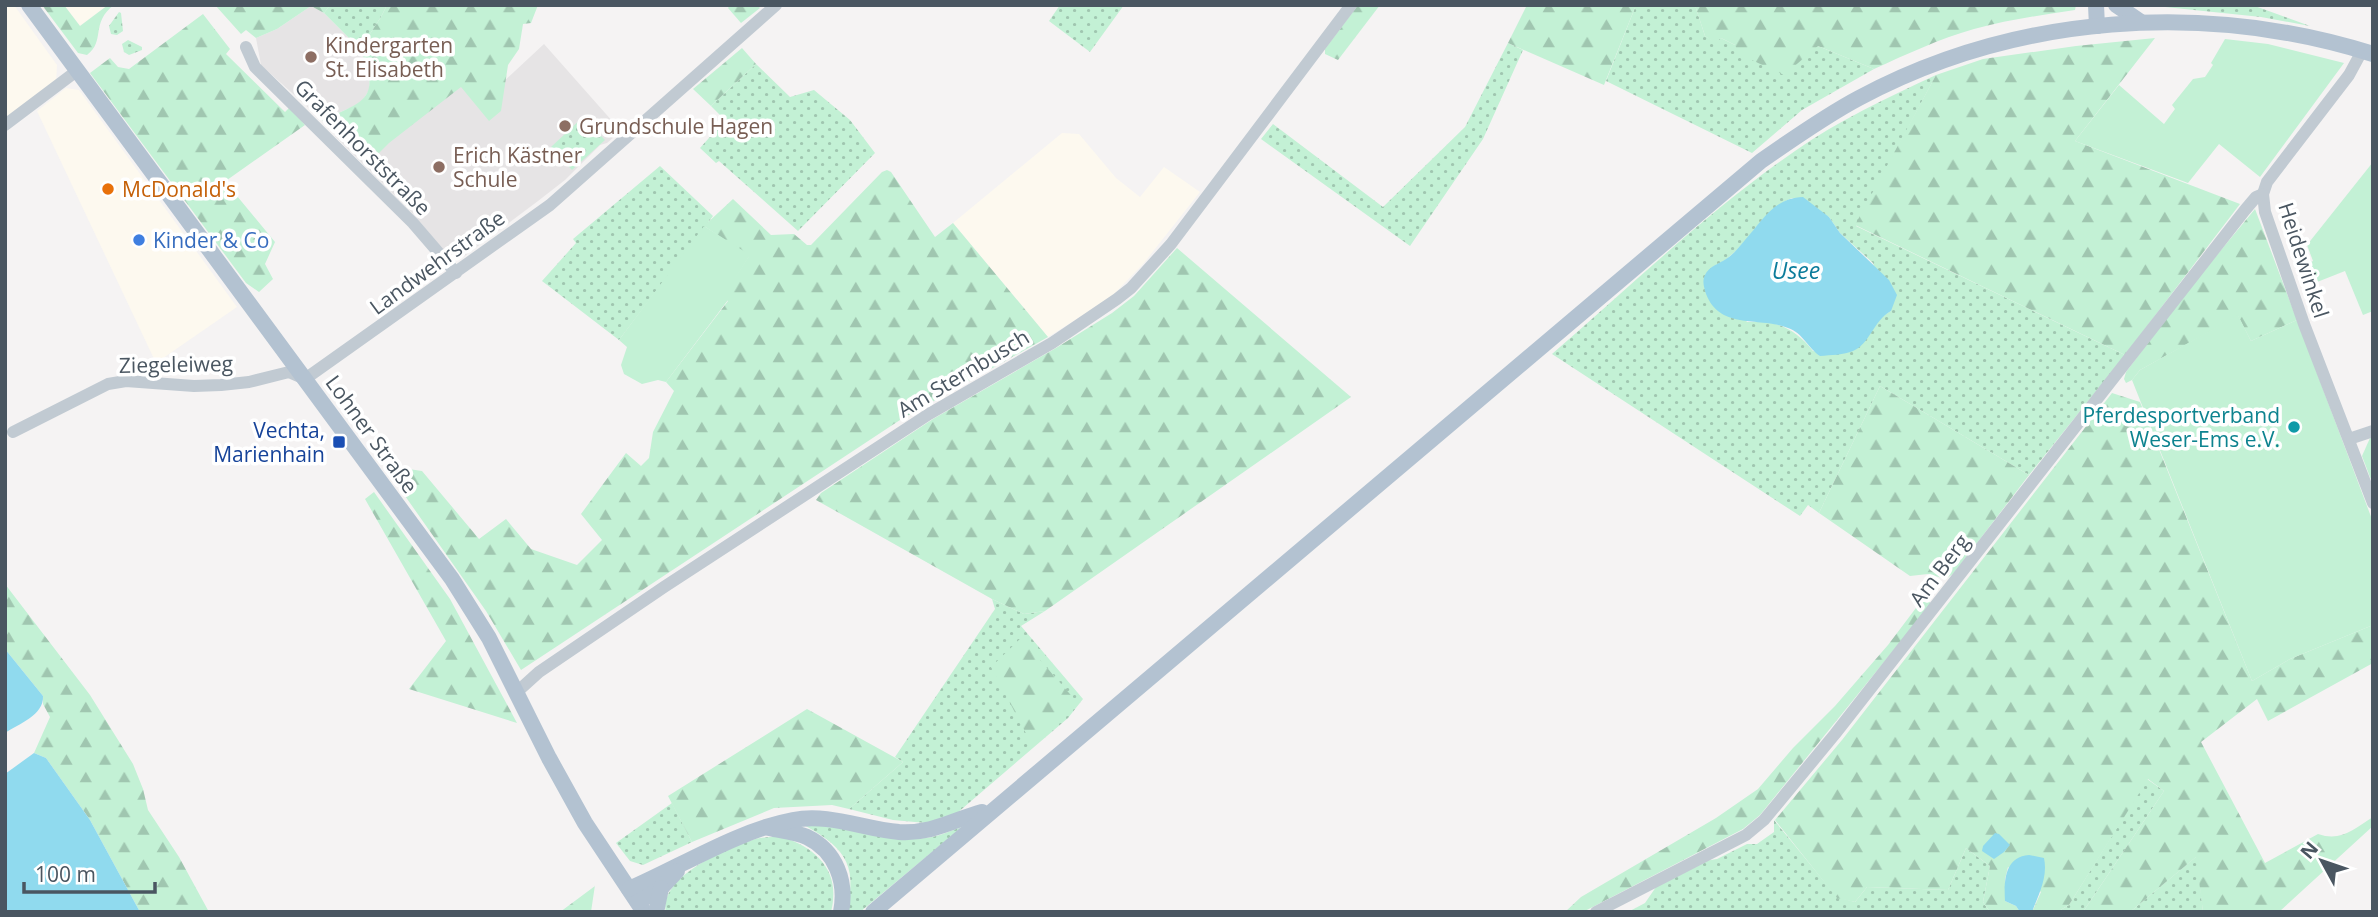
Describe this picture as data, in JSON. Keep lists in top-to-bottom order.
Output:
{
  "streets": {
    "main road": ["Lohner Straße"],
    "street": [
      "Grafenhorststraße",
      "Heidewinkel",
      "Landwehrstraße",
      "Ziegeleiweg",
      "Am Sternbusch",
      "Am Berg"
    ]
  },
  "crossings": [
    ["Grafenhorststraße", "Landwehrstraße"],
    ["Heidewinkel", "Am Berg"],
    ["Landwehrstraße", "Ziegeleiweg"],
    ["Landwehrstraße", "Lohner Straße"],
    ["Ziegeleiweg", "Lohner Straße"],
    ["Am Sternbusch", "Lohner Straße"]
  ],
  "water": ["Usee"],
  "places": {
    "other": [
      "Kindergarten St. Elisabeth",
      "Grundschule Hagen",
      "Erich Kästner Schule",
      "McDonald's",
      "Kinder & Co",
      "Pferdesportverband Weser-Ems e.V."
    ],
    "transit": ["Vechta, Marienhain"]
  },
  "scale_bar": "100 m",
  "north": "top left"
}
